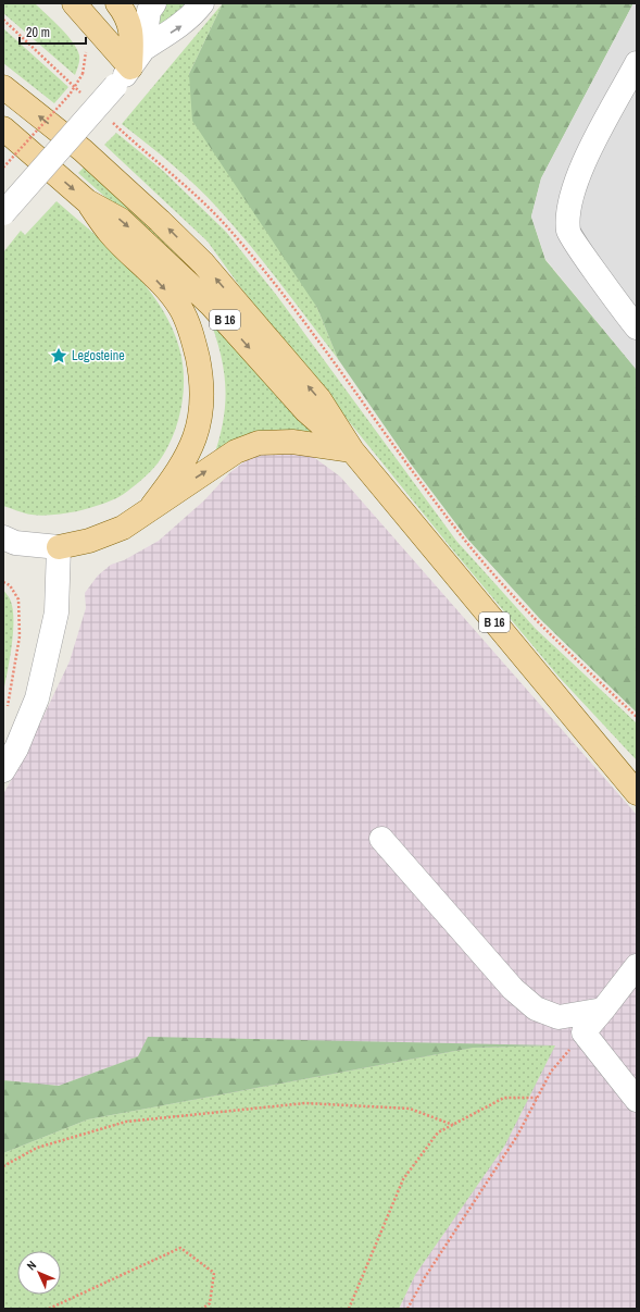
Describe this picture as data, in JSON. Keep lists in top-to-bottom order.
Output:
{
  "streets": {
    "main road": ["B 16"]
  },
  "places": {
    "place": ["Legosteine"]
  },
  "scale_bar": "20 m",
  "north": "top left"
}
